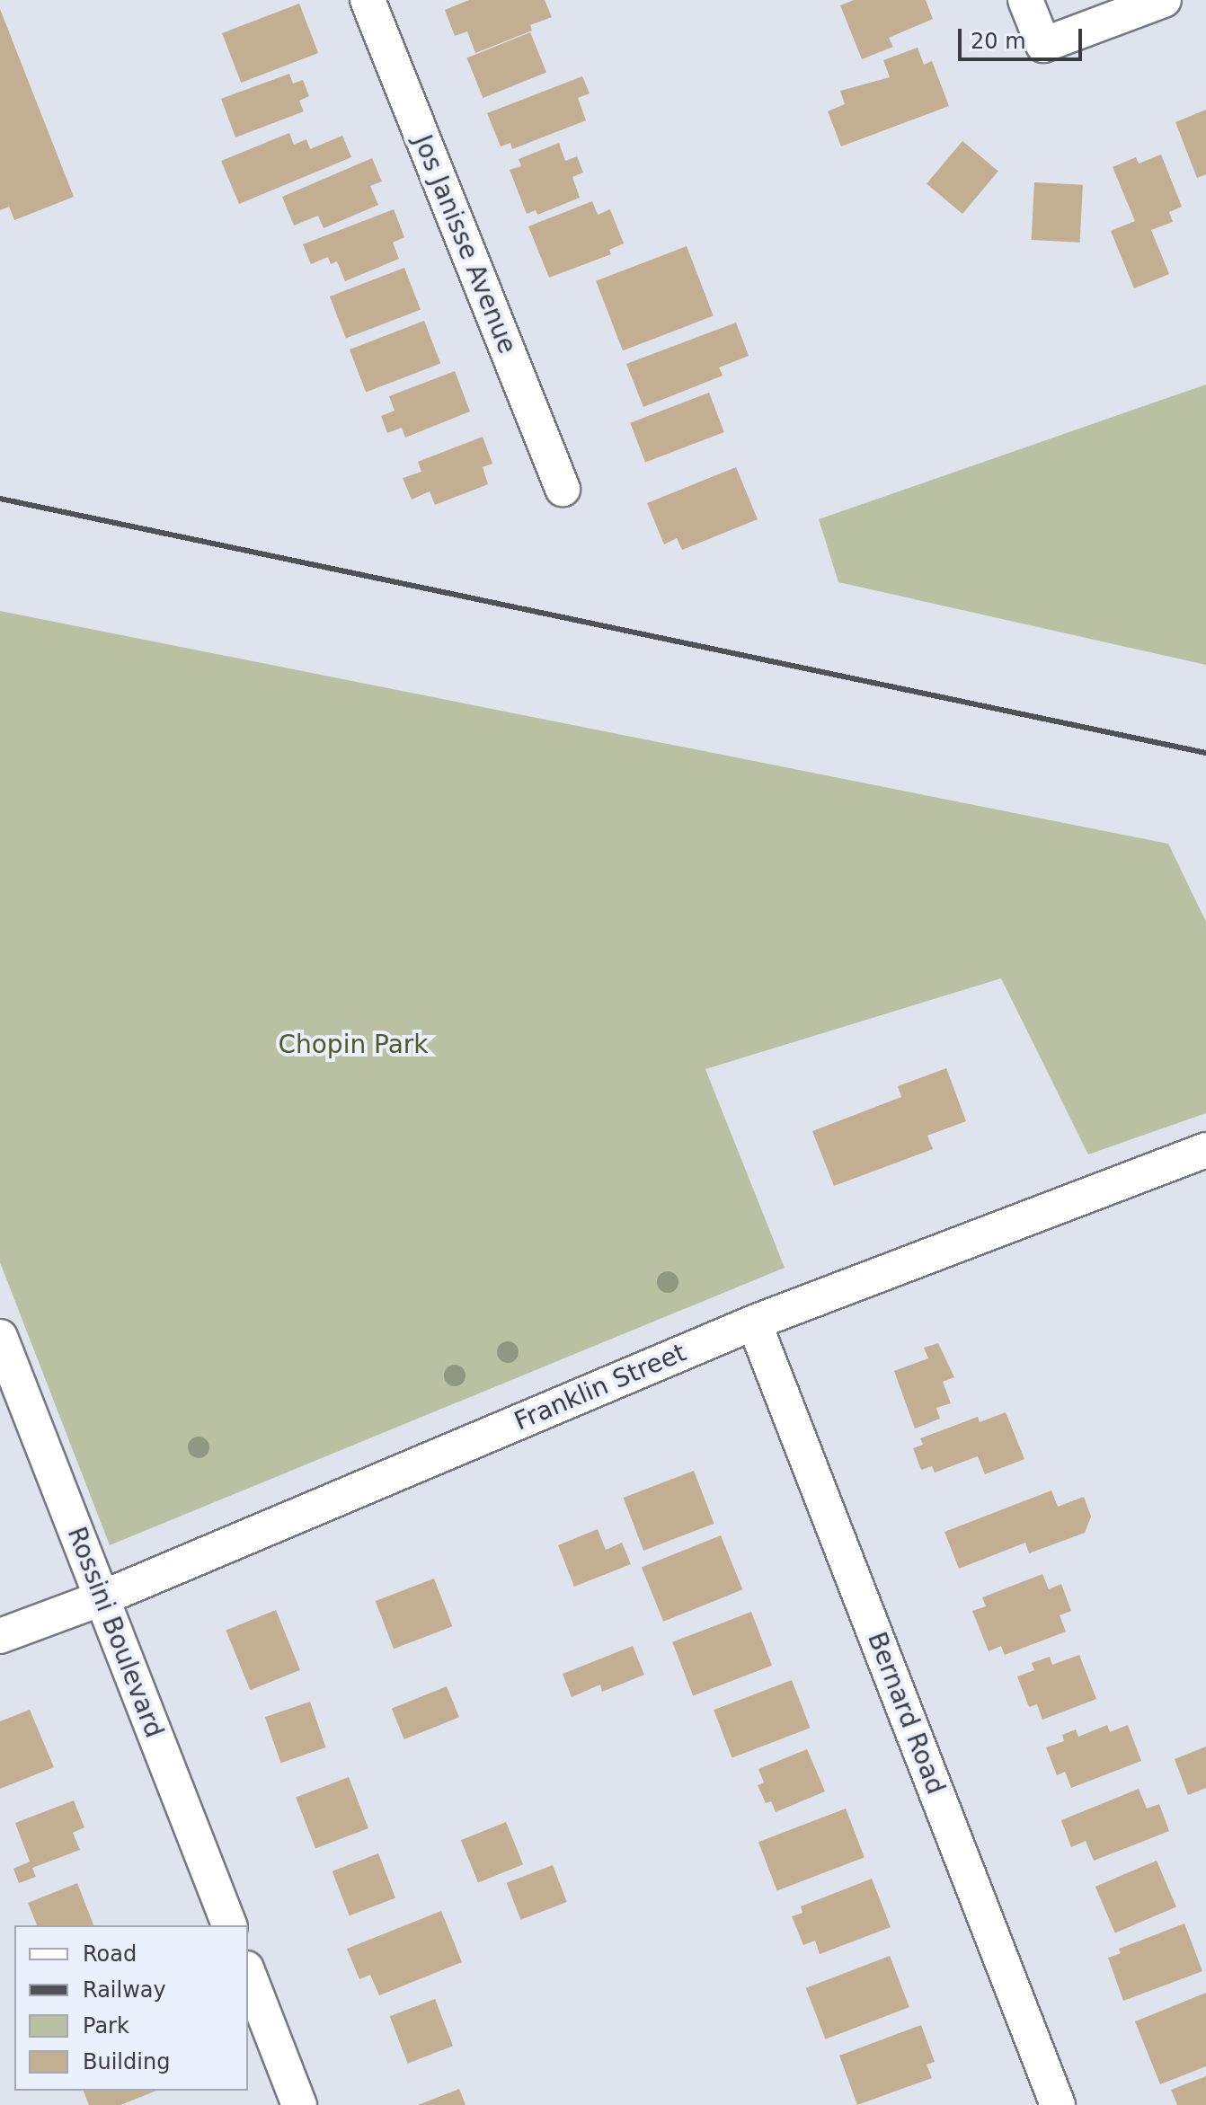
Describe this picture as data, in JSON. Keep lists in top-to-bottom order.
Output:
{
  "streets": {
    "street": [
      "Jos Janisse Avenue",
      "Franklin Street",
      "Rossini Boulevard",
      "Bernard Road"
    ]
  },
  "crossings": [
    ["Franklin Street", "Rossini Boulevard"],
    ["Franklin Street", "Bernard Road"]
  ],
  "parks": ["Chopin Park"],
  "legend": [
    "Road",
    "Railway",
    "Park",
    "Building"
  ],
  "scale_bar": "20 m"
}
